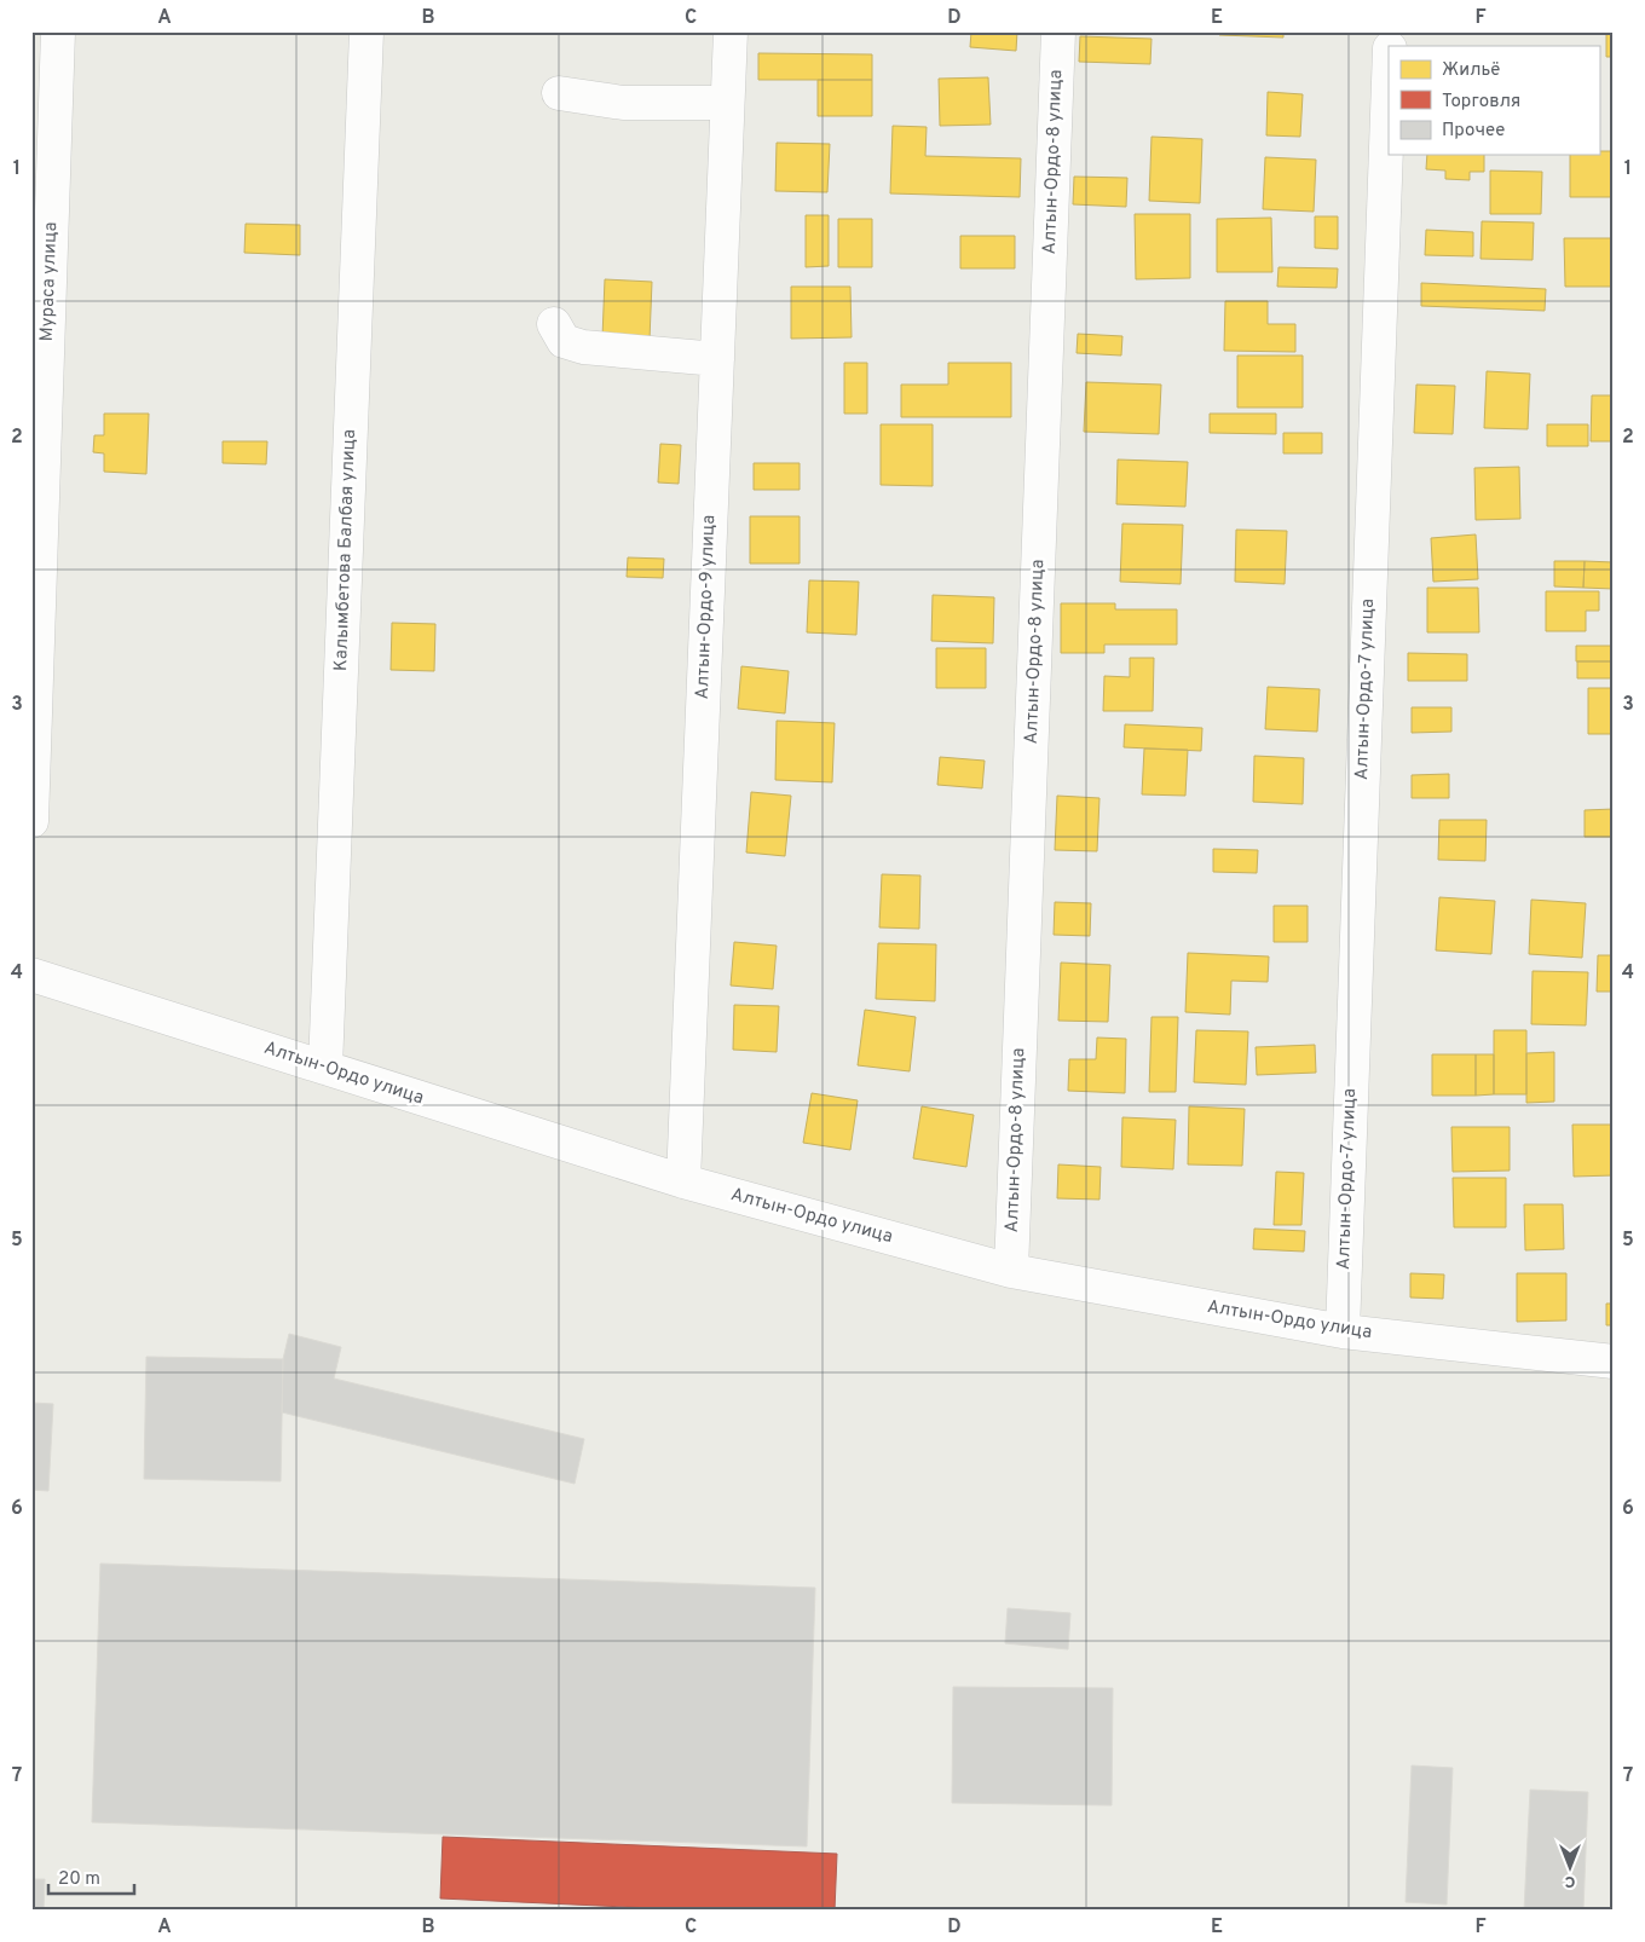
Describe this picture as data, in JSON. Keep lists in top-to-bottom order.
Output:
{
  "streets": {
    "street": [
      "Алтын-Ордо-8 улица",
      "Мураса улица",
      "Калымбетова Балбая улица",
      "Алтын-Ордо-9 улица",
      "Алтын-Ордо-7 улица",
      "Алтын-Ордо улица"
    ]
  },
  "crossings": [
    ["Алтын-Ордо-8 улица", "Алтын-Ордо улица"],
    ["Калымбетова Балбая улица", "Алтын-Ордо улица"],
    ["Алтын-Ордо-9 улица", "Алтын-Ордо улица"],
    ["Алтын-Ордо-7 улица", "Алтын-Ордо улица"]
  ],
  "legend": ["Жильё", "Торговля", "Прочее"],
  "scale_bar": "20 m",
  "north": "bottom",
  "grid": {
    "columns": [
      "A",
      "B",
      "C",
      "D",
      "E",
      "F"
    ],
    "rows": [
      "1",
      "2",
      "3",
      "4",
      "5",
      "6",
      "7"
    ]
  }
}
